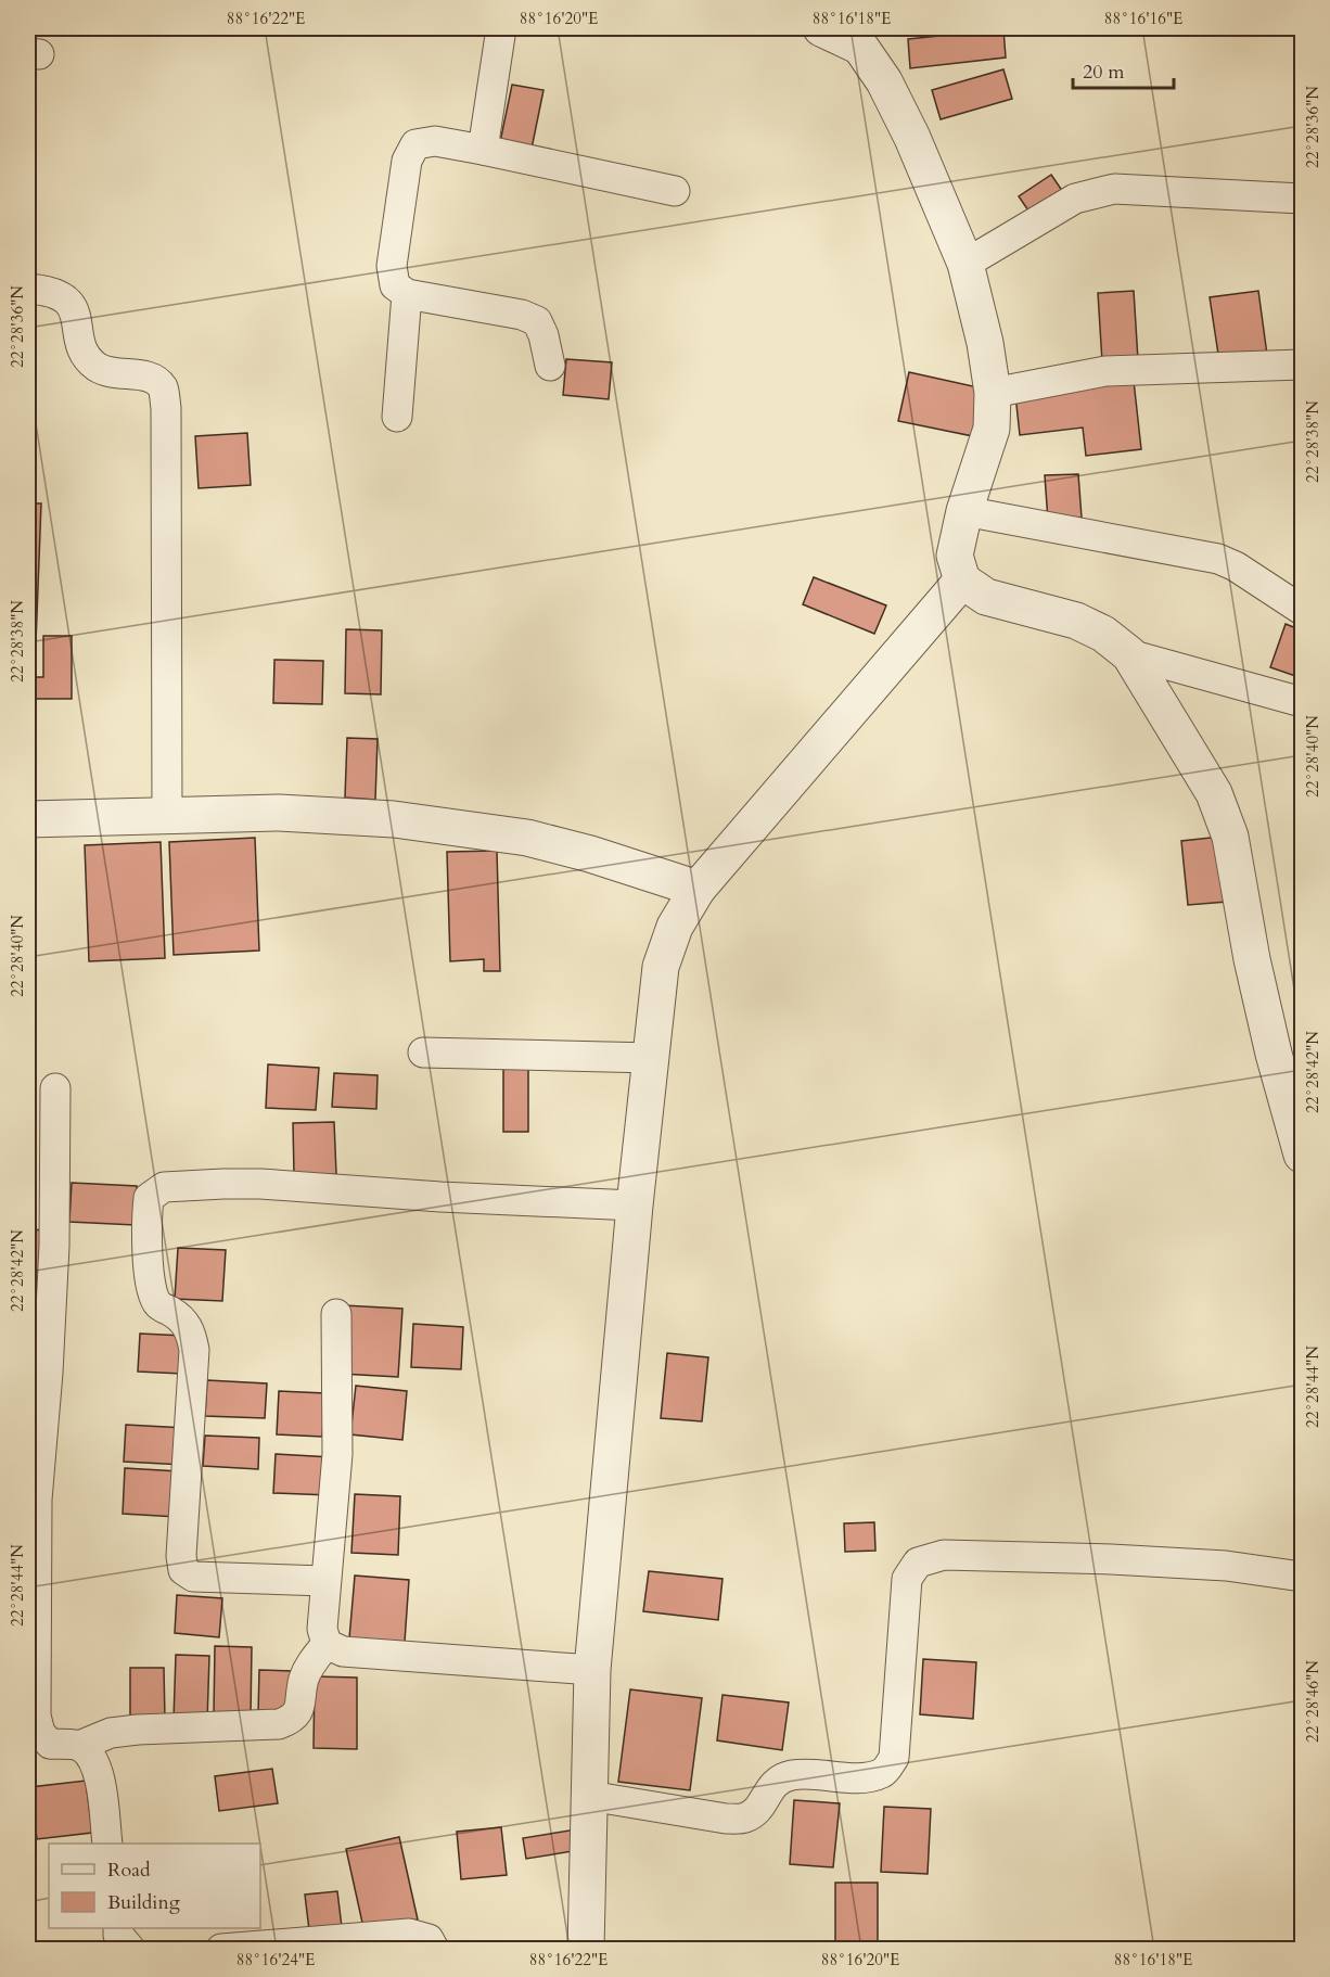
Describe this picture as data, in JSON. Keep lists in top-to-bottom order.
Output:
{
  "legend": ["Road", "Building"],
  "scale_bar": "20 m",
  "coordinates": [
    "88°16'22\"E",
    "88°16'20\"E",
    "88°16'18\"E",
    "88°16'16\"E",
    "22°28'36\"N",
    "22°28'38\"N",
    "22°28'40\"N",
    "22°28'42\"N",
    "22°28'44\"N",
    "22°28'46\"N",
    "88°16'24\"E"
  ]
}
